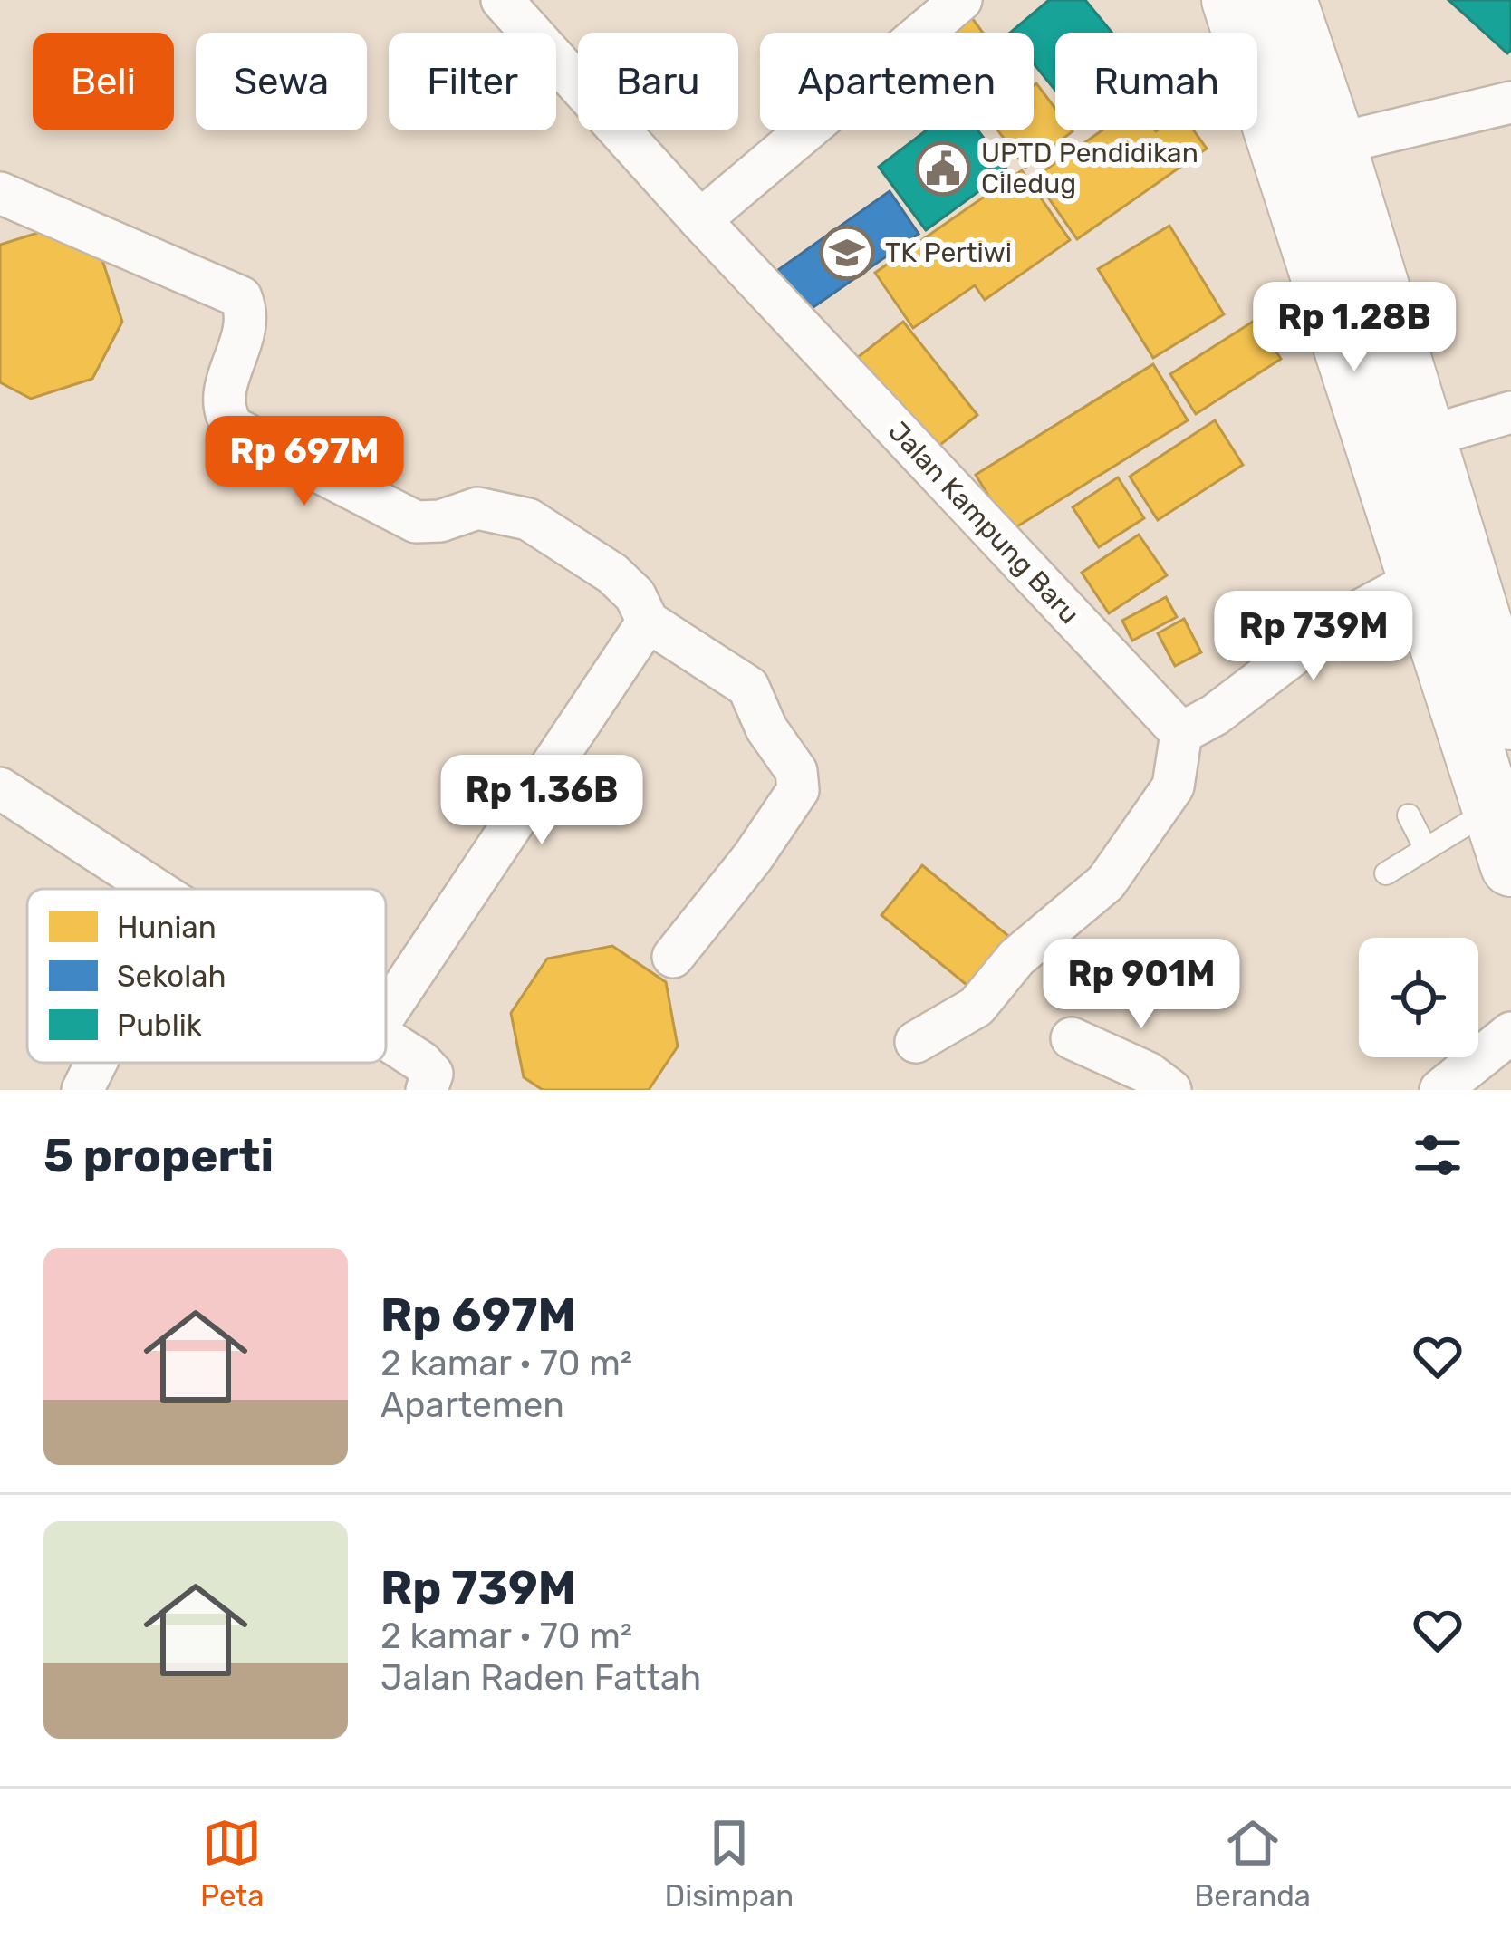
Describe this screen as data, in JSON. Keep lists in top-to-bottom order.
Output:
{
  "streets": {
    "street": ["Jalan Kampung Baru"]
  },
  "places": {
    "public building": ["UPTD Pendidikan Ciledug"],
    "school or university": ["TK Pertiwi"]
  },
  "legend": ["Hunian", "Sekolah", "Publik"],
  "page": {
    "chip": [
      "Beli",
      "Sewa",
      "Filter",
      "Baru",
      "Apartemen",
      "Rumah"
    ],
    "price": [
      "Rp 1.28B",
      "Rp 697M",
      "Rp 739M",
      "Rp 1.36B",
      "Rp 901M"
    ],
    "heading": "5 properti",
    "list": [
      {
        "name": "Rp 697M",
        "note": "2 kamar · 70 m² · Apartemen"
      },
      {
        "name": "Rp 739M",
        "note": "2 kamar · 70 m² · Jalan Raden Fattah"
      }
    ],
    "tabs": ["Peta", "Disimpan", "Beranda"]
  }
}
